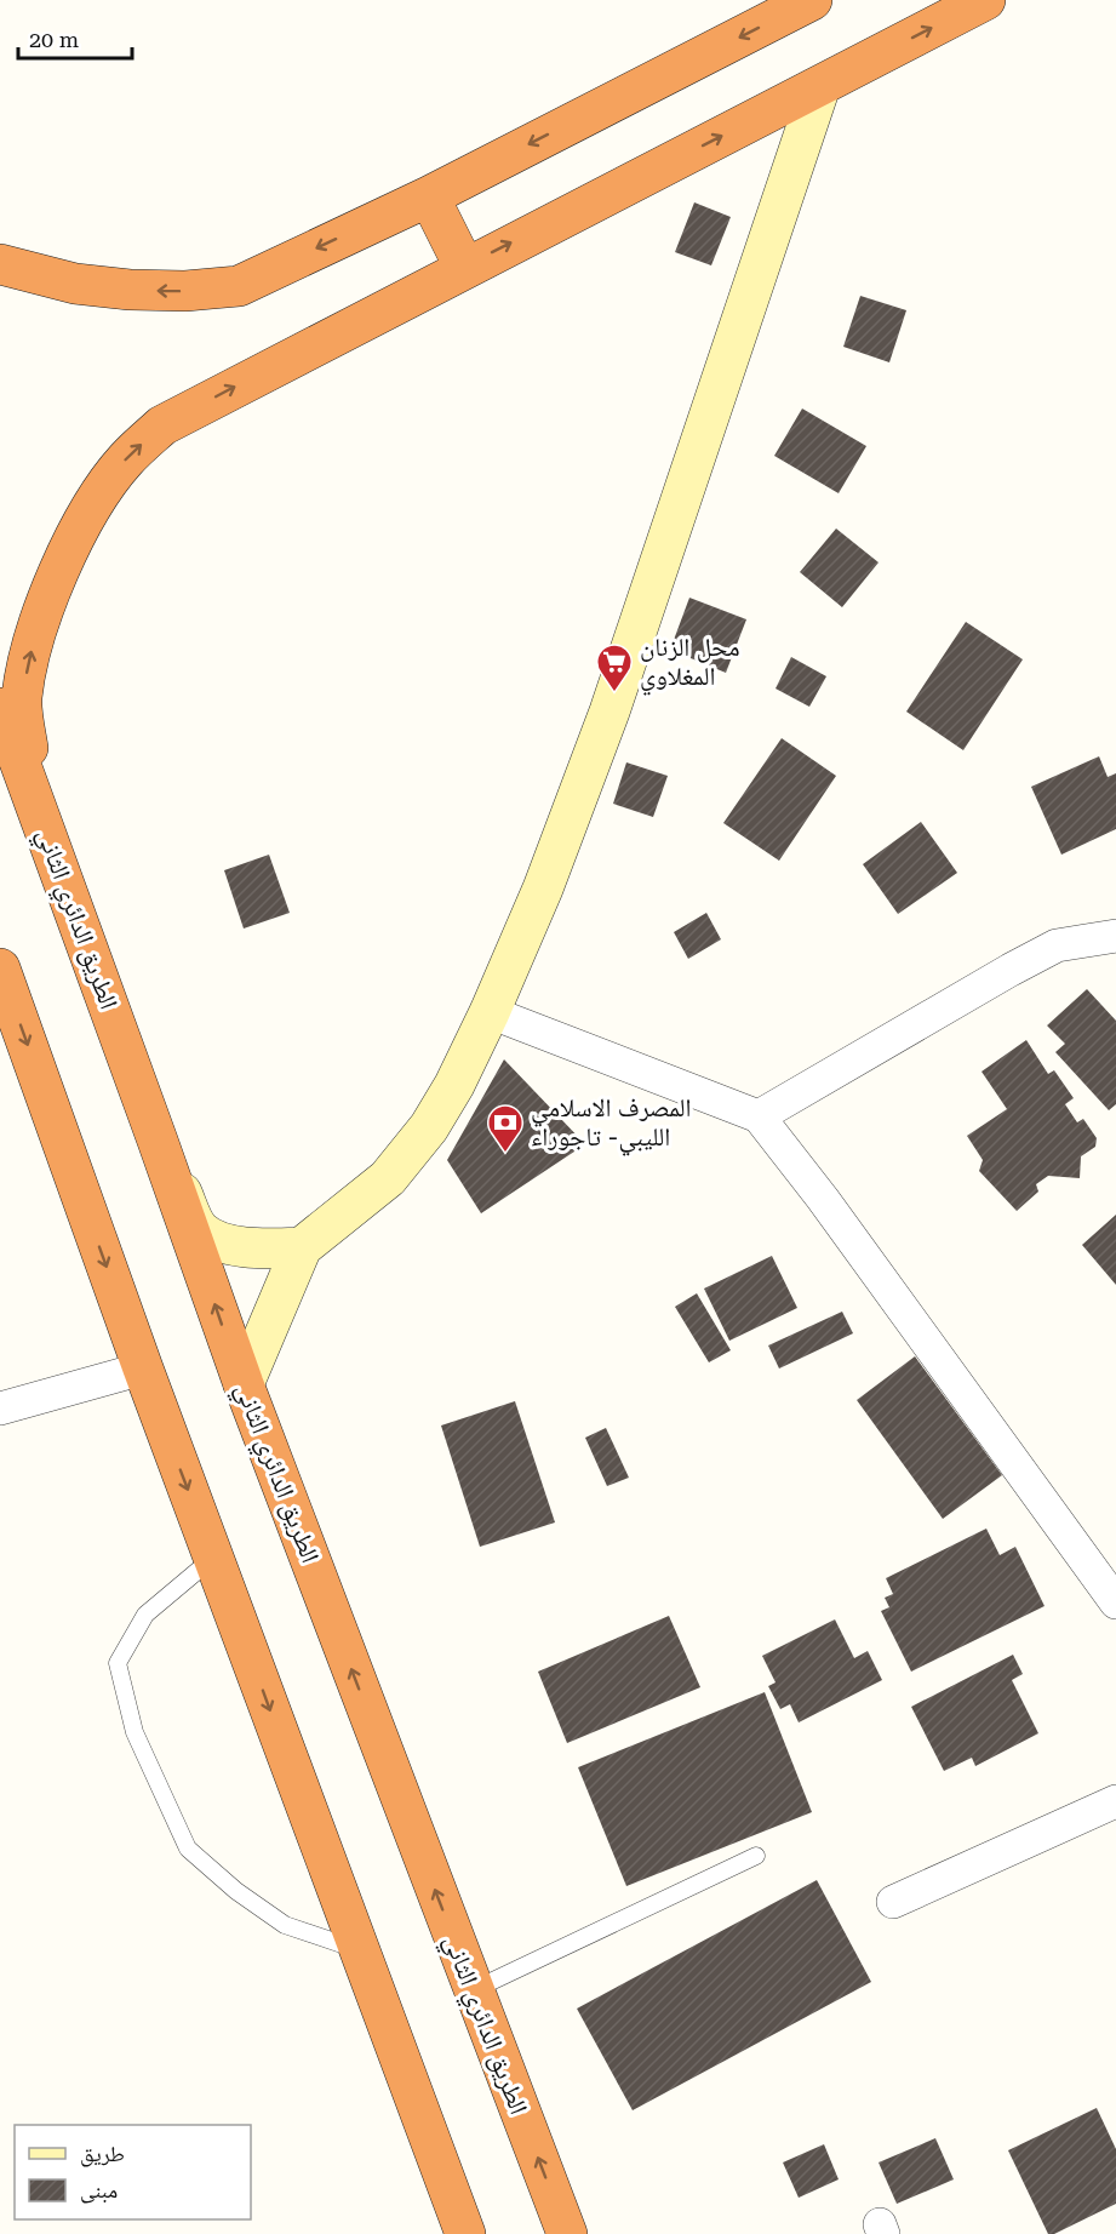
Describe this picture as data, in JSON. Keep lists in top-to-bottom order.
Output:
{
  "streets": {
    "highway": ["الطريق الدائري الثاني"]
  },
  "places": {
    "supermarket": ["محل الزنان المغلاوي"],
    "bank": ["المصرف الاسلامي الليبي- تاجوراء"]
  },
  "legend": ["طريق", "مبنى"],
  "scale_bar": "20 m"
}
